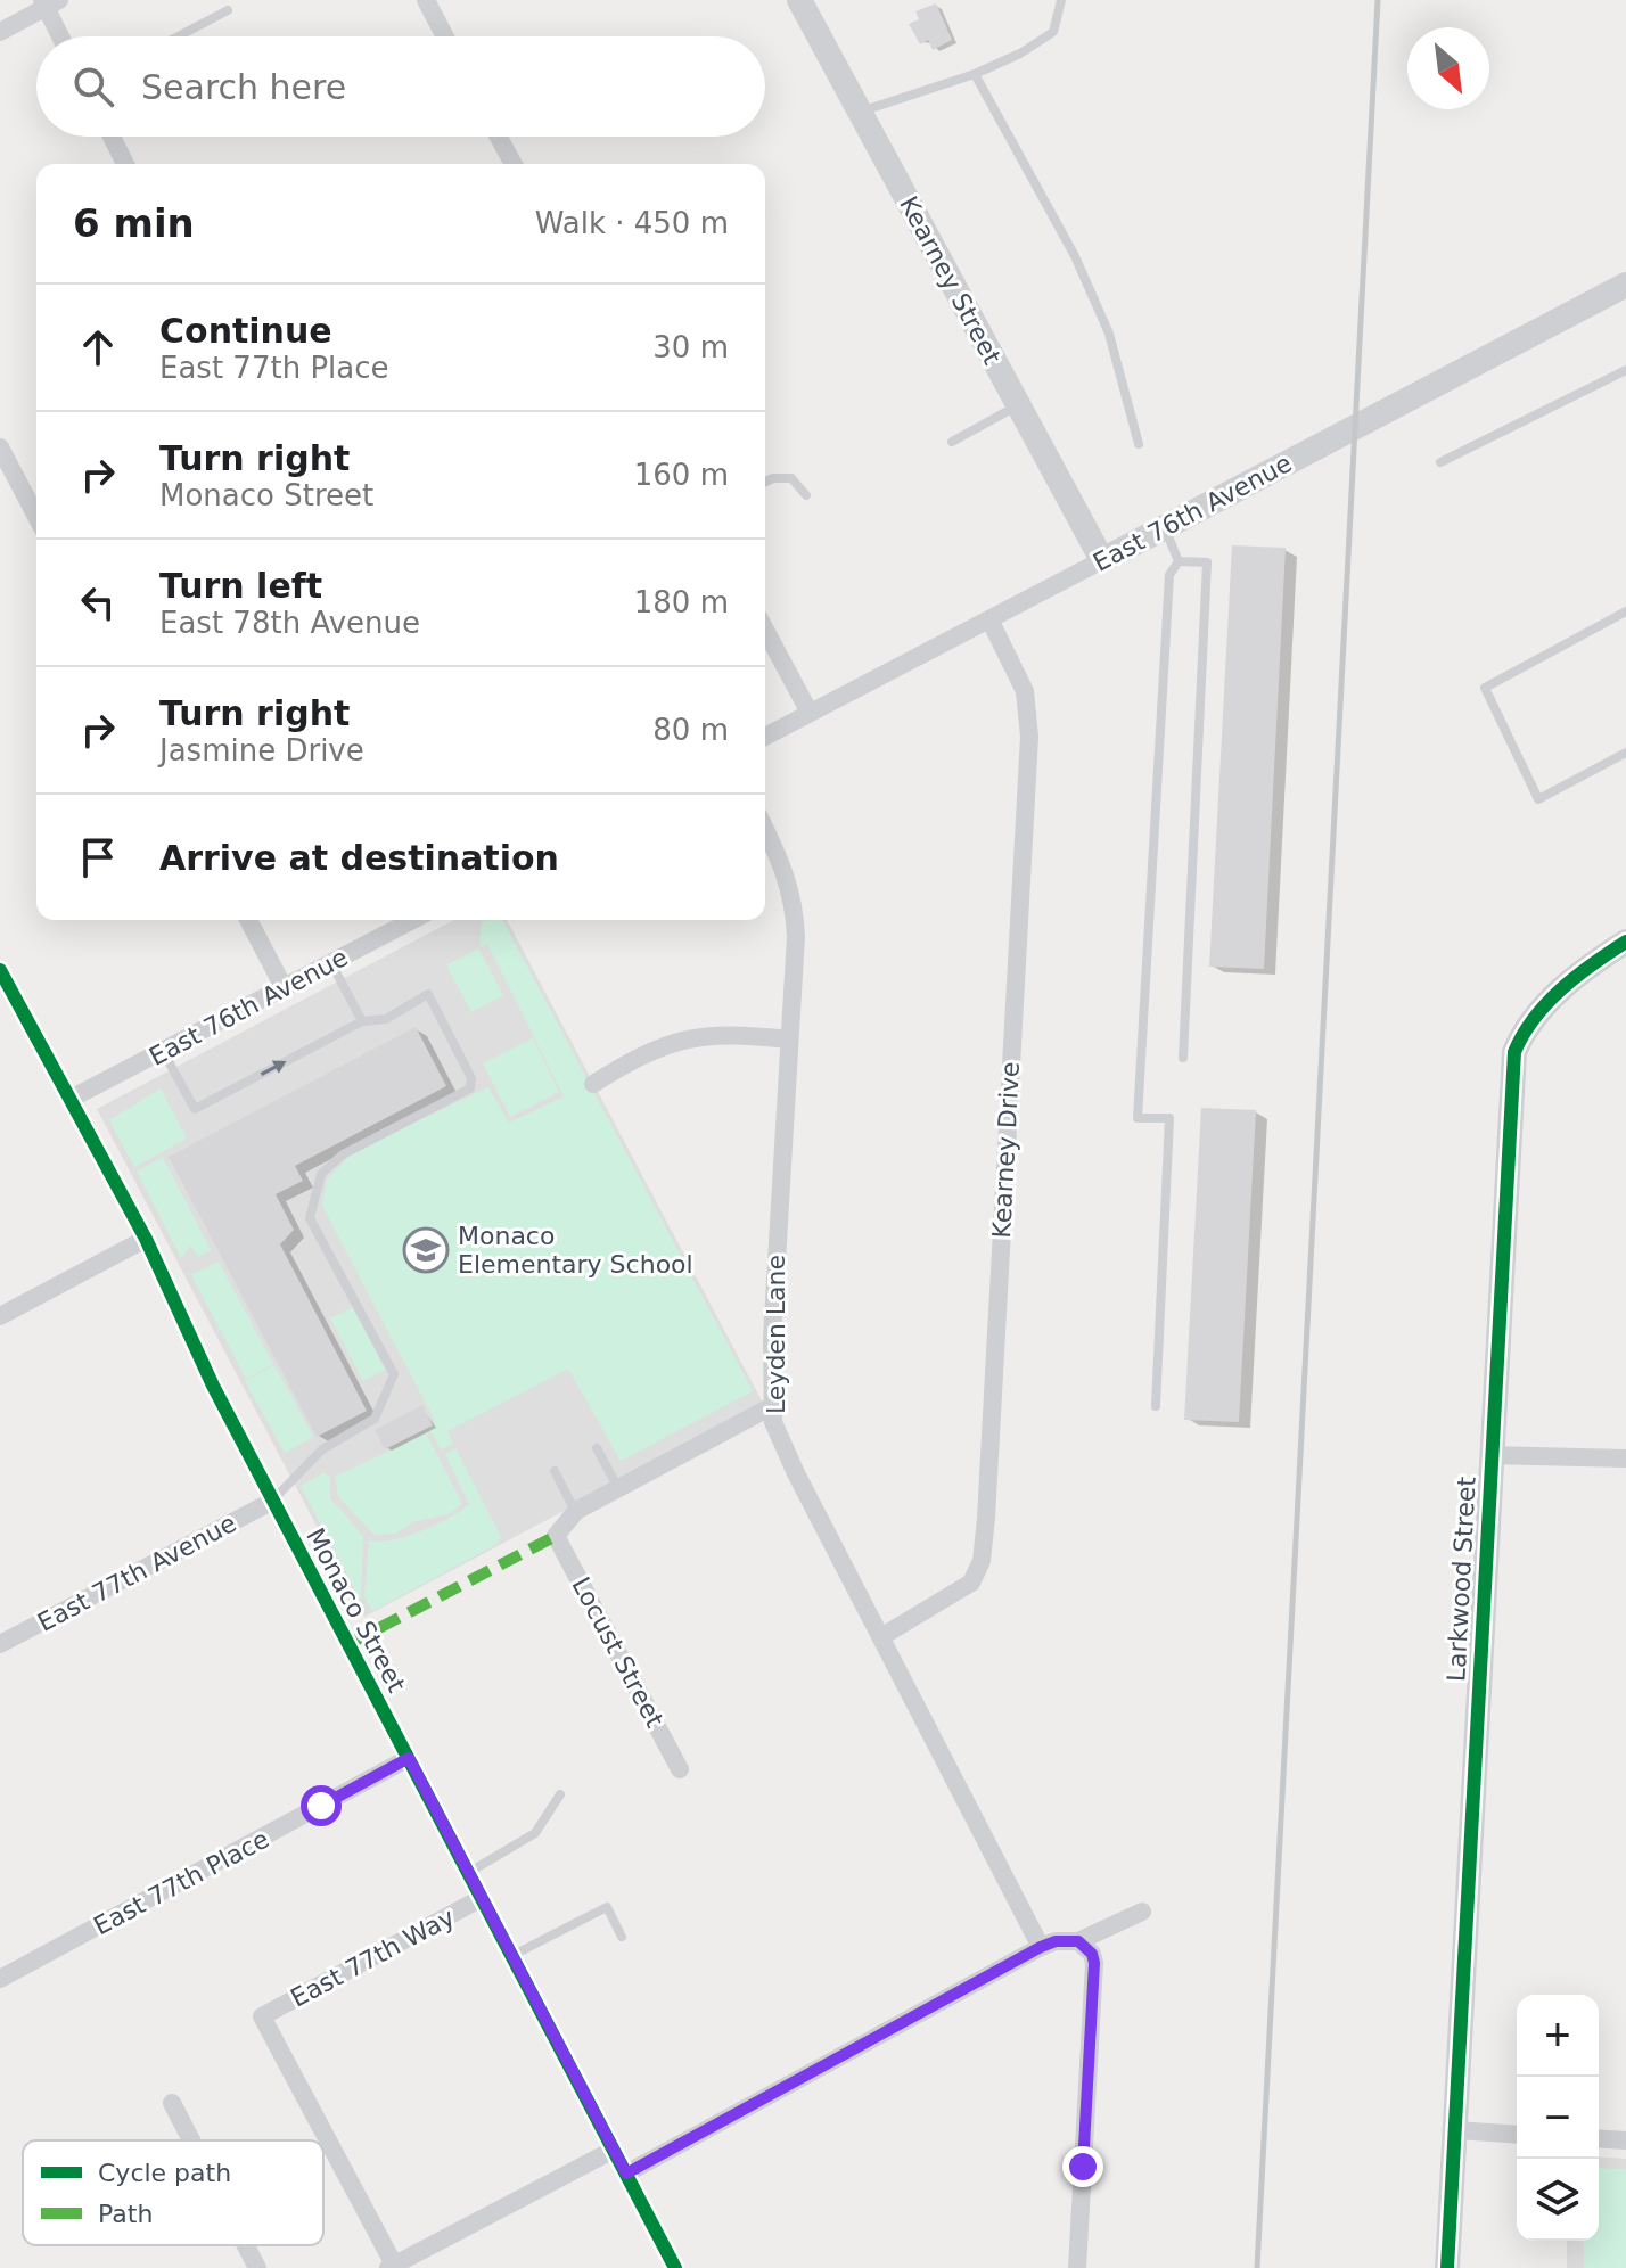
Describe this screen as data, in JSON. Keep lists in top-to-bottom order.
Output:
{
  "streets": {
    "street": [
      "Kearney Street",
      "East 76th Avenue",
      "Kearney Drive",
      "Leyden Lane",
      "East 77th Avenue",
      "Larkwood Street",
      "Monaco Street",
      "Locust Street",
      "East 77th Place",
      "East 77th Way"
    ]
  },
  "crossings": [
    ["Kearney Street", "East 76th Avenue"],
    ["East 76th Avenue", "Kearney Drive"],
    ["East 76th Avenue", "Monaco Street"],
    ["Kearney Drive", "Leyden Lane"],
    ["East 77th Avenue", "Monaco Street"],
    ["Monaco Street", "East 77th Place"],
    ["Monaco Street", "East 77th Way"]
  ],
  "places": {
    "school or university": ["Monaco Elementary School"]
  },
  "legend": ["Cycle path", "Path"],
  "north": "bottom right",
  "page": {
    "search": "Search here",
    "heading": ["6 min", "Walk · 450 m"],
    "list": [
      ["Continue", "East 77th Place", "30 m"],
      ["Turn right", "Monaco Street", "160 m"],
      ["Turn left", "East 78th Avenue", "180 m"],
      ["Turn right", "Jasmine Drive", "80 m"],
      "Arrive at destination"
    ],
    "map_buttons": ["+", "−"]
  }
}
